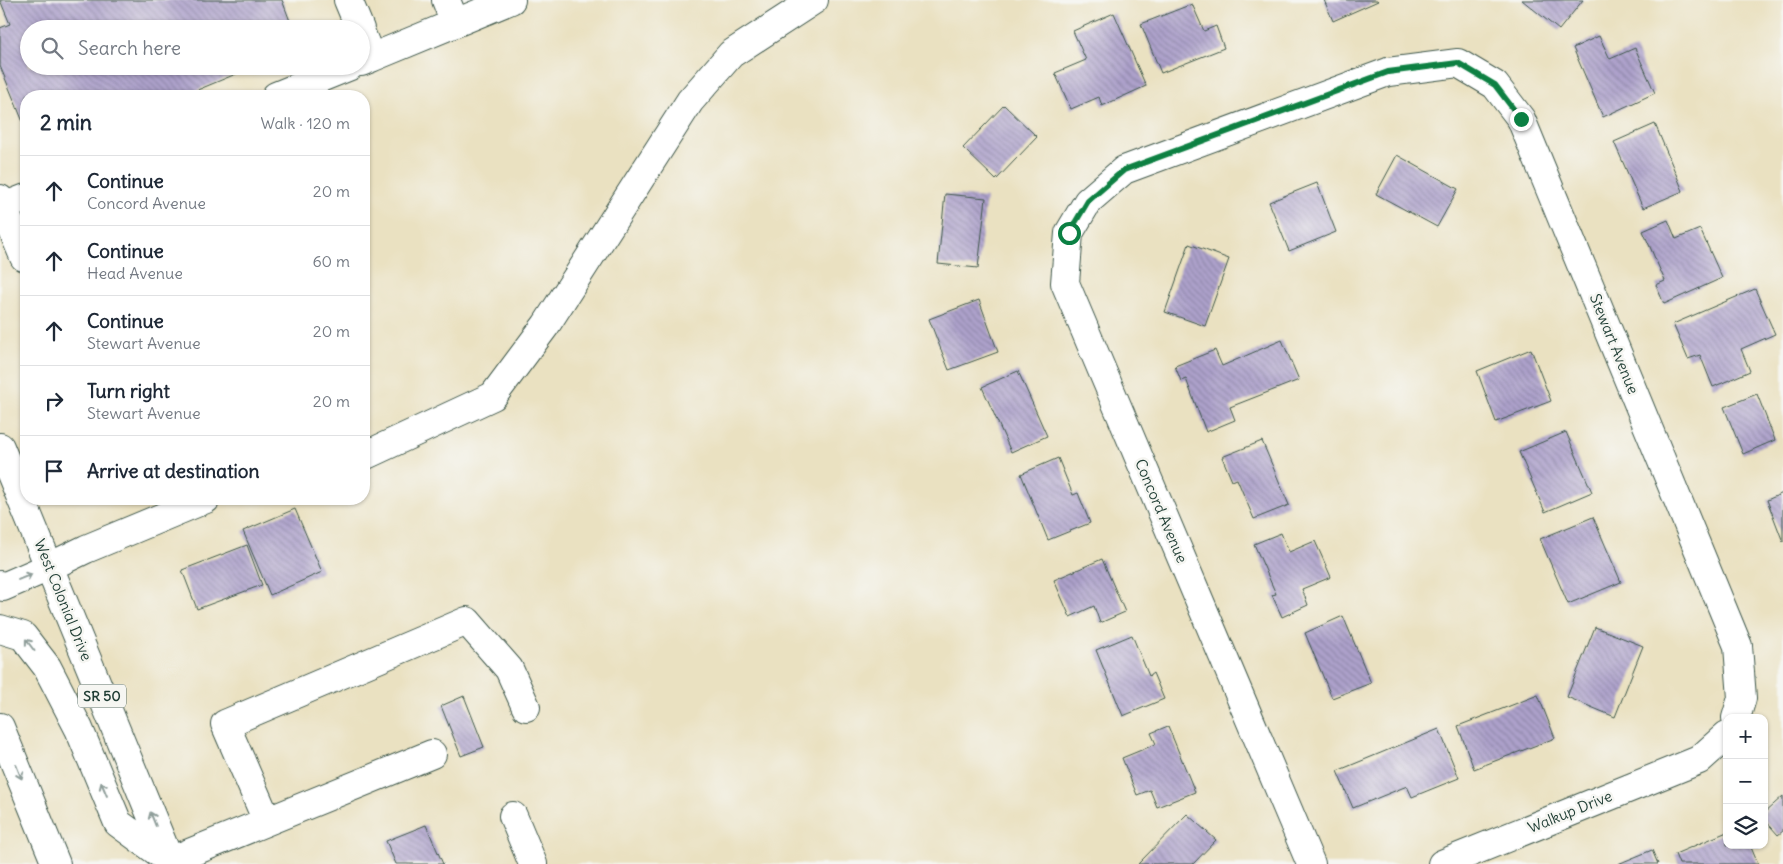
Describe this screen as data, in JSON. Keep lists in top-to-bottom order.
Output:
{
  "streets": {
    "main road": [
      "Stewart Avenue",
      "Concord Avenue",
      "West Colonial Drive",
      "SR 50",
      "Walkup Drive"
    ]
  },
  "crossings": [
    ["Stewart Avenue", "Concord Avenue"]
  ],
  "page": {
    "search": "Search here",
    "heading": ["2 min", "Walk · 120 m"],
    "list": [
      ["Continue", "Concord Avenue", "20 m"],
      ["Continue", "Head Avenue", "60 m"],
      ["Continue", "Stewart Avenue", "20 m"],
      ["Turn right", "Stewart Avenue", "20 m"],
      "Arrive at destination"
    ],
    "map_buttons": ["+", "−"]
  }
}
